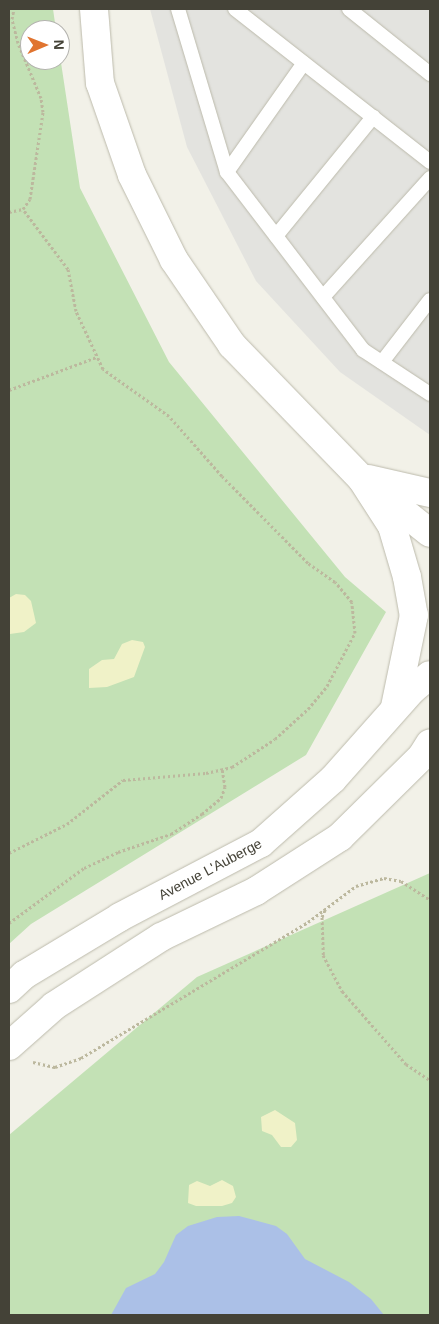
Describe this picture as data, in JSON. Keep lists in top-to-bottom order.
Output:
{
  "streets": {
    "street": ["Avenue L'Auberge"]
  },
  "north": "right"
}
